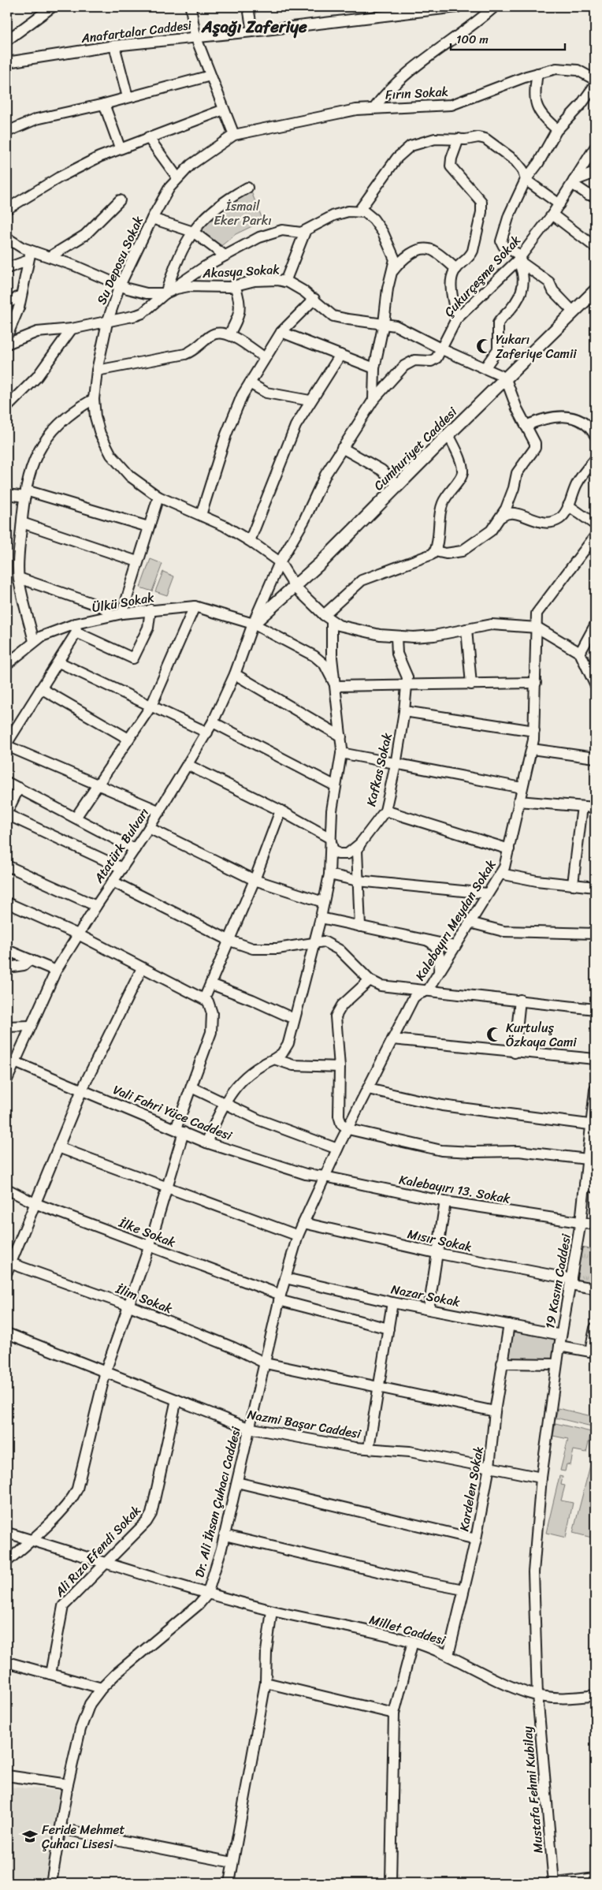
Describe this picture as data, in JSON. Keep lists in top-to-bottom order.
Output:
{
  "streets": {
    "main road": ["Cumhuriyet Caddesi"],
    "street": [
      "Anafartalar Caddesi",
      "Fırın Sokak",
      "Su Deposu Sokak",
      "Akasya Sokak",
      "Çukurçeşme Sokak",
      "Ülkü Sokak",
      "Kafkas Sokak",
      "Atatürk Bulvarı",
      "Kalebayırı Meydan Sokak",
      "Vali Fahri Yüce Caddesi",
      "Kalebayırı 13. Sokak",
      "İlke Sokak",
      "Mısır Sokak",
      "19 Kasım Caddesi",
      "Nazar Sokak",
      "İlim Sokak",
      "Nazmi Başar Caddesi",
      "Kardelen Sokak",
      "Dr. Ali İhsan Çuhacı Caddesi",
      "Ali Rıza Efendi Sokak",
      "Millet Caddesi",
      "Mustafa Fehmi Kubilay"
    ]
  },
  "crossings": [
    ["Fırın Sokak", "Su Deposu Sokak"],
    ["Su Deposu Sokak", "Akasya Sokak"],
    ["Su Deposu Sokak", "Çukurçeşme Sokak"],
    ["Su Deposu Sokak", "Cumhuriyet Caddesi"],
    ["Akasya Sokak", "Çukurçeşme Sokak"],
    ["Akasya Sokak", "Cumhuriyet Caddesi"],
    ["Çukurçeşme Sokak", "Cumhuriyet Caddesi"],
    ["Çukurçeşme Sokak", "Ülkü Sokak"],
    ["Çukurçeşme Sokak", "Atatürk Bulvarı"],
    ["Cumhuriyet Caddesi", "Ülkü Sokak"],
    ["Cumhuriyet Caddesi", "Atatürk Bulvarı"],
    ["Ülkü Sokak", "Atatürk Bulvarı"],
    ["Atatürk Bulvarı", "Vali Fahri Yüce Caddesi"],
    ["Kalebayırı Meydan Sokak", "Vali Fahri Yüce Caddesi"],
    ["Kalebayırı Meydan Sokak", "Kalebayırı 13. Sokak"],
    ["Kalebayırı Meydan Sokak", "Dr. Ali İhsan Çuhacı Caddesi"],
    ["Vali Fahri Yüce Caddesi", "Kalebayırı 13. Sokak"],
    ["Vali Fahri Yüce Caddesi", "Dr. Ali İhsan Çuhacı Caddesi"],
    ["Kalebayırı 13. Sokak", "19 Kasım Caddesi"],
    ["Kalebayırı 13. Sokak", "Dr. Ali İhsan Çuhacı Caddesi"],
    ["İlke Sokak", "Dr. Ali İhsan Çuhacı Caddesi"],
    ["Mısır Sokak", "19 Kasım Caddesi"],
    ["Mısır Sokak", "Dr. Ali İhsan Çuhacı Caddesi"],
    ["19 Kasım Caddesi", "Nazar Sokak"],
    ["19 Kasım Caddesi", "Nazmi Başar Caddesi"],
    ["19 Kasım Caddesi", "Mustafa Fehmi Kubilay"],
    ["Nazar Sokak", "Kardelen Sokak"],
    ["Nazar Sokak", "Dr. Ali İhsan Çuhacı Caddesi"],
    ["İlim Sokak", "Kardelen Sokak"],
    ["İlim Sokak", "Dr. Ali İhsan Çuhacı Caddesi"],
    ["Nazmi Başar Caddesi", "Kardelen Sokak"],
    ["Nazmi Başar Caddesi", "Dr. Ali İhsan Çuhacı Caddesi"],
    ["Nazmi Başar Caddesi", "Ali Rıza Efendi Sokak"],
    ["Nazmi Başar Caddesi", "Mustafa Fehmi Kubilay"],
    ["Kardelen Sokak", "Millet Caddesi"],
    ["Dr. Ali İhsan Çuhacı Caddesi", "Millet Caddesi"],
    ["Ali Rıza Efendi Sokak", "Millet Caddesi"],
    ["Millet Caddesi", "Mustafa Fehmi Kubilay"]
  ],
  "districts": ["Aşağı Zaferiye"],
  "parks": ["İsmail Eker Parkı"],
  "places": {
    "mosque": ["Yukarı Zaferiye Camii", "Kurtuluş Özkaya Cami"],
    "school or university": ["Feride Mehmet Çuhacı Lisesi"]
  },
  "scale_bar": "100 m"
}
